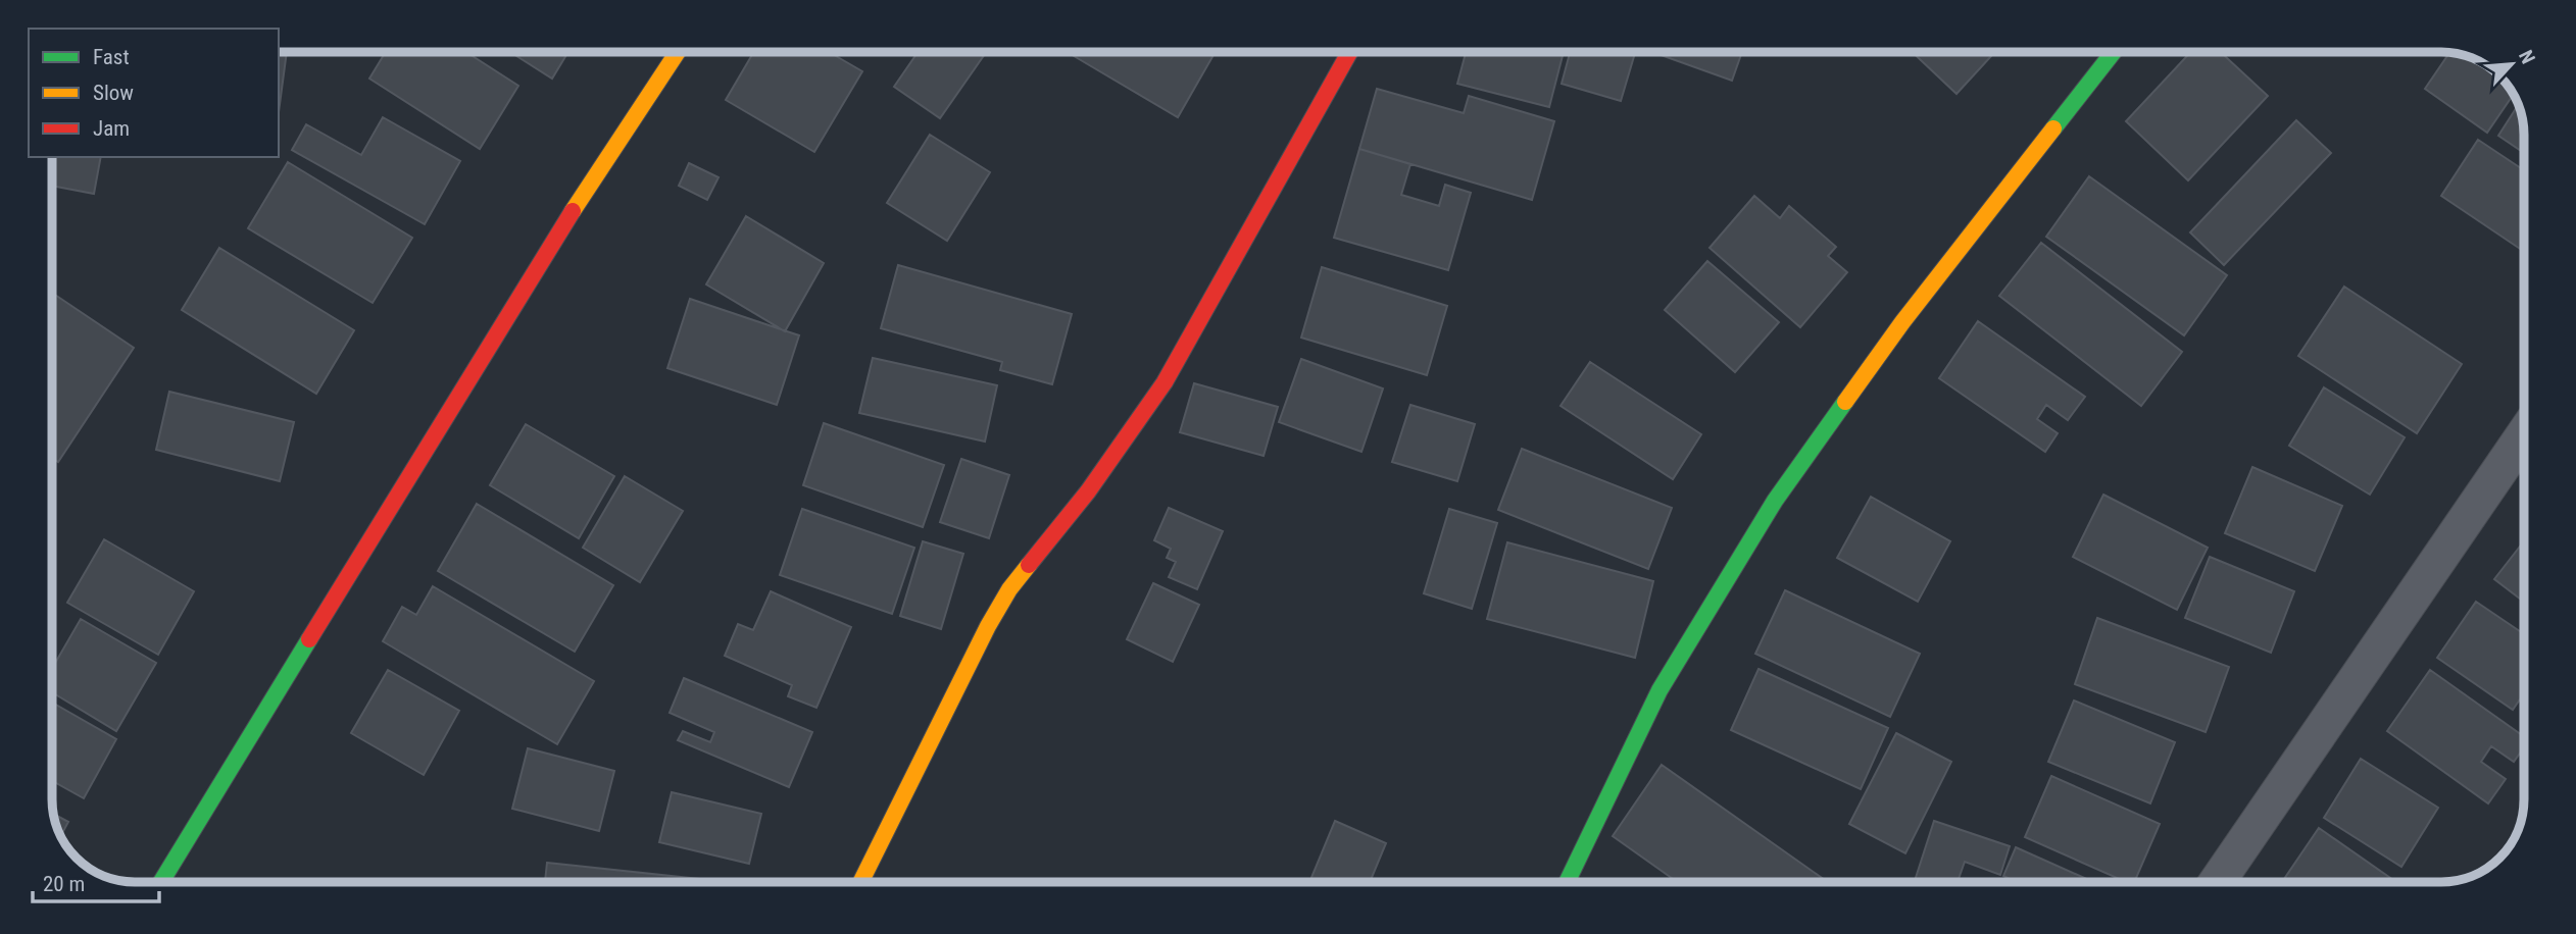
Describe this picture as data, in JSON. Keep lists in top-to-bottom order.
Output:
{
  "legend": ["Fast", "Slow", "Jam"],
  "scale_bar": "20 m",
  "north": "top right"
}
